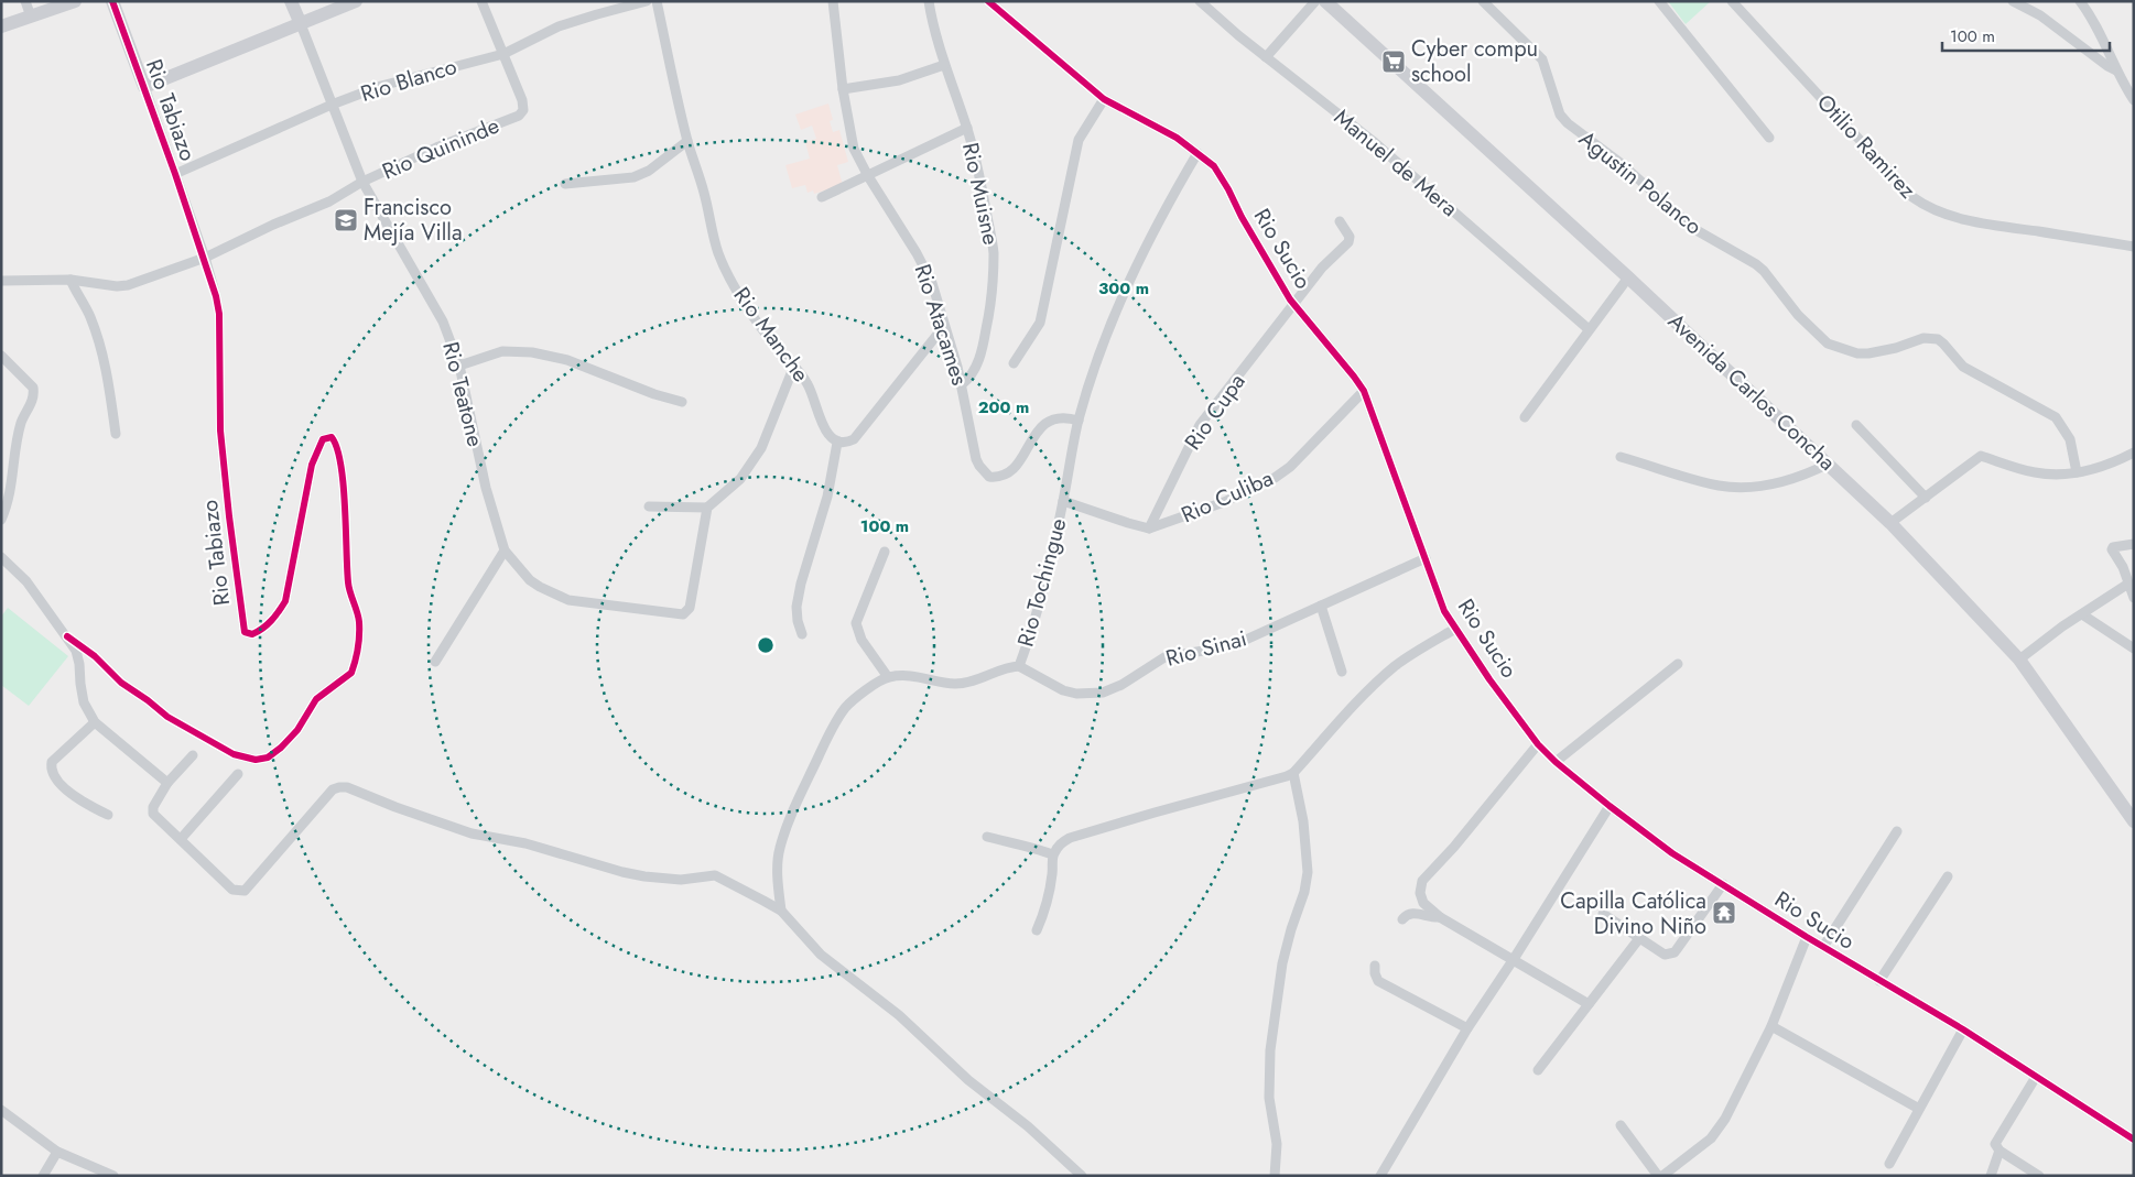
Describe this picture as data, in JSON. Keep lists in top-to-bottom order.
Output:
{
  "streets": {
    "street": [
      "Rio Blanco",
      "Rio Tabiazo",
      "Otilio Ramirez",
      "Rio Quininde",
      "Manuel de Mera",
      "Agustin Polanco",
      "Rio Muisne",
      "Rio Sucio",
      "Rio Atacames",
      "Rio Manche",
      "Avenida Carlos Concha",
      "Rio Teatone",
      "Rio Cupa",
      "Rio Culiba",
      "Rio Tochingue",
      "Rio Sinai"
    ]
  },
  "crossings": [
    ["Rio Blanco", "Rio Tabiazo"],
    ["Rio Blanco", "Rio Quininde"],
    ["Rio Blanco", "Rio Teatone"],
    ["Rio Tabiazo", "Rio Quininde"],
    ["Rio Quininde", "Rio Teatone"],
    ["Rio Muisne", "Rio Atacames"],
    ["Rio Sucio", "Rio Cupa"],
    ["Rio Sucio", "Rio Culiba"],
    ["Rio Sucio", "Rio Tochingue"],
    ["Rio Sucio", "Rio Sinai"],
    ["Rio Atacames", "Rio Tochingue"],
    ["Rio Cupa", "Rio Culiba"],
    ["Rio Tochingue", "Rio Sinai"]
  ],
  "places": {
    "supermarket": ["Cyber compu school"],
    "school or university": ["Francisco Mejía Villa"],
    "temple": ["Capilla Católica Divino Niño"]
  },
  "scale_bar": "100 m",
  "rings": ["300 m", "200 m", "100 m"]
}
